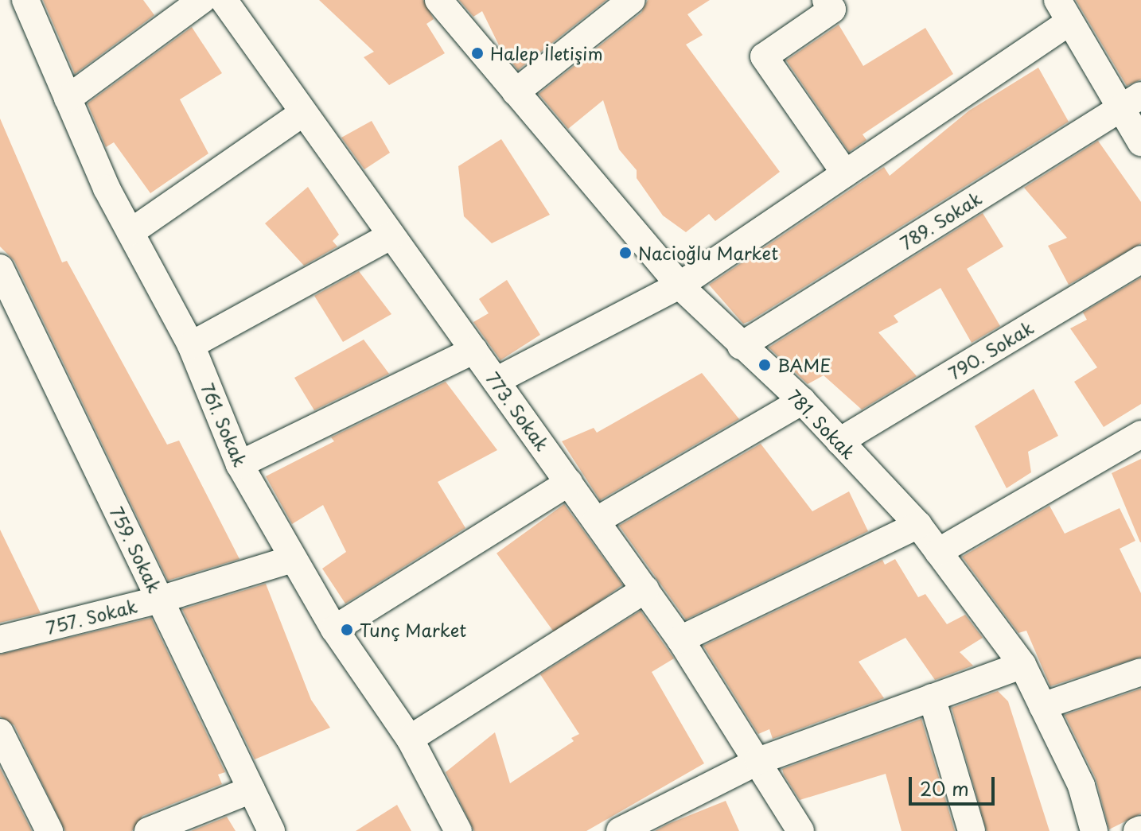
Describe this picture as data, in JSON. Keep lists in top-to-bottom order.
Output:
{
  "streets": {
    "street": [
      "789. Sokak",
      "790. Sokak",
      "773. Sokak",
      "781. Sokak",
      "761. Sokak",
      "759. Sokak",
      "757. Sokak"
    ]
  },
  "crossings": [
    ["789. Sokak", "781. Sokak"],
    ["790. Sokak", "781. Sokak"],
    ["761. Sokak", "757. Sokak"],
    ["759. Sokak", "757. Sokak"]
  ],
  "places": [
    "Halep İletişim",
    "Nacioğlu Market",
    "BAME",
    "Tunç Market"
  ],
  "scale_bar": "20 m"
}
